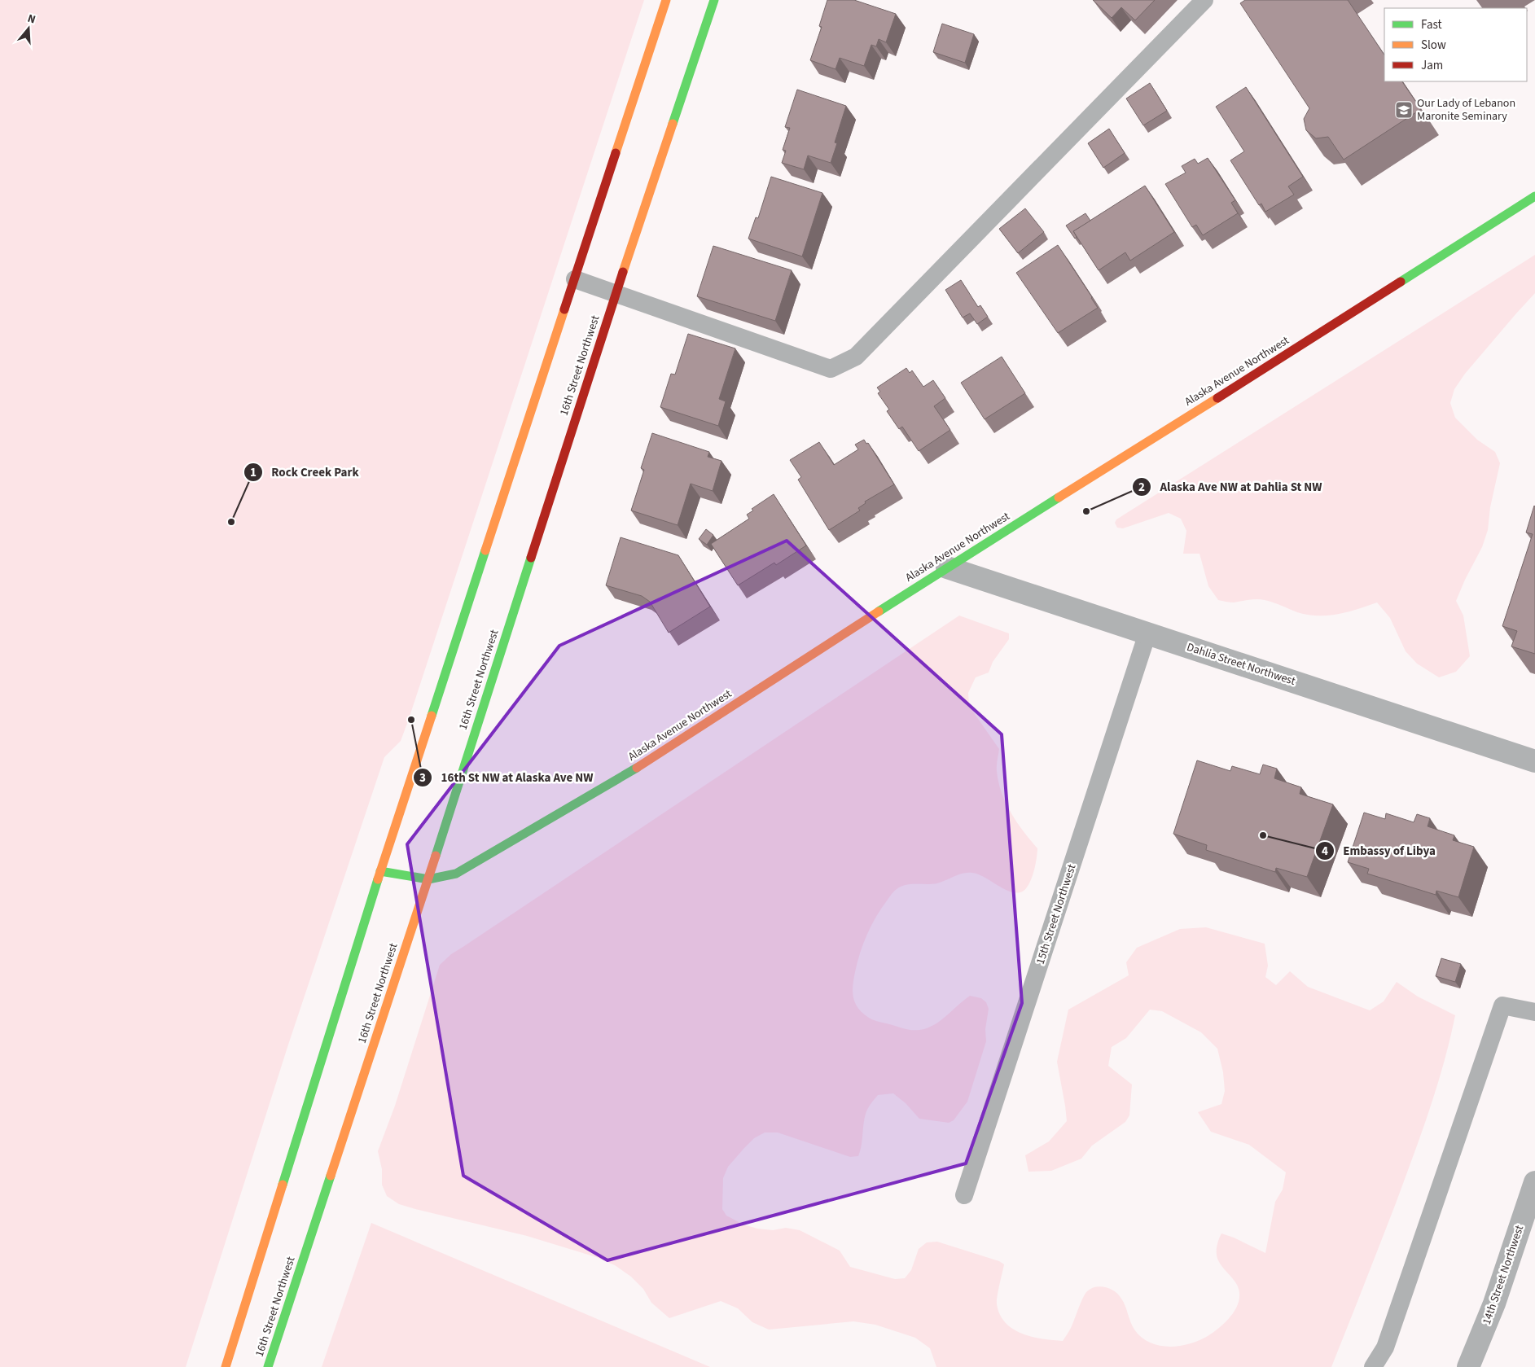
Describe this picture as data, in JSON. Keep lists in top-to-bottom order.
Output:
{
  "streets": {
    "main road": ["16th Street Northwest", "Alaska Avenue Northwest"],
    "street": ["Dahlia Street Northwest", "14th Street Northwest"],
    "lane": ["15th Street Northwest"]
  },
  "crossings": [
    ["16th Street Northwest", "Alaska Avenue Northwest"],
    ["Alaska Avenue Northwest", "Dahlia Street Northwest"],
    ["Dahlia Street Northwest", "15th Street Northwest"]
  ],
  "places": {
    "school or university": ["Our Lady of Lebanon Maronite Seminary"],
    "other": [
      "Alaska Ave NW at Dahlia St NW",
      "Rock Creek Park",
      "16th St NW at Alaska Ave NW",
      "Embassy of Libya"
    ]
  },
  "legend": ["Fast", "Slow", "Jam"],
  "north": "top"
}
